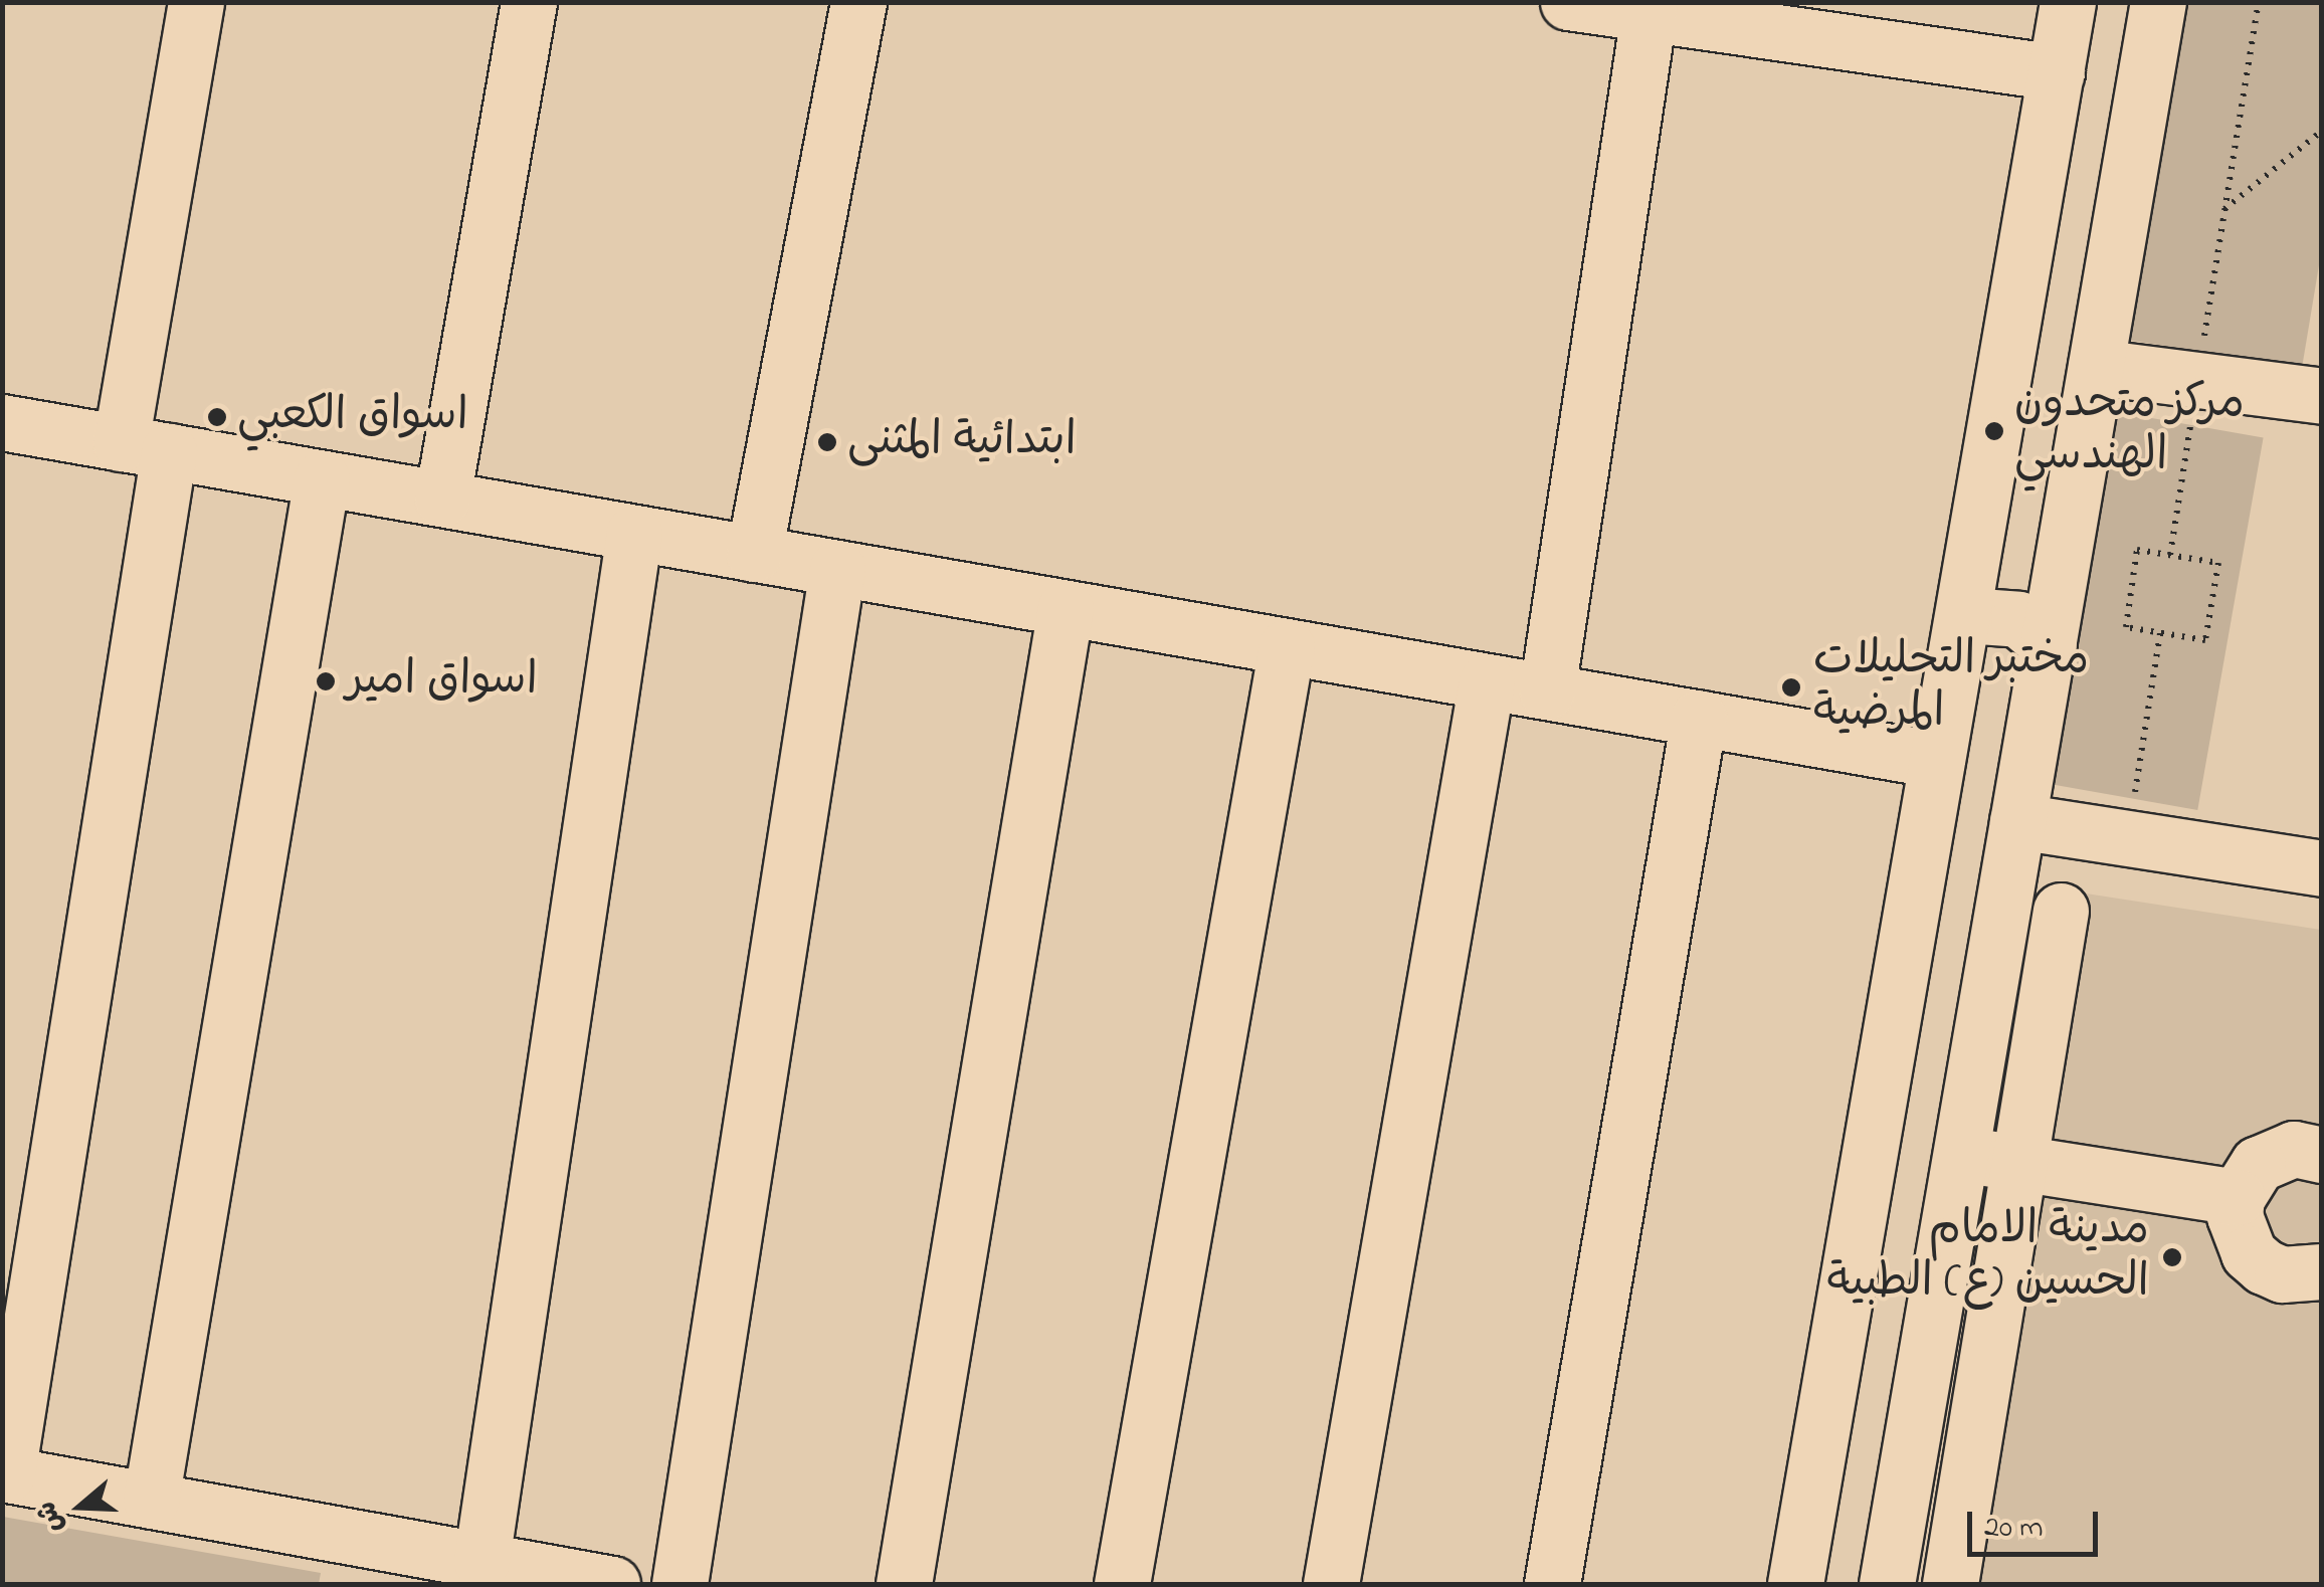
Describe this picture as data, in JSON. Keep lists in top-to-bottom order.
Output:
{
  "places": [
    "اسواق الكعبي",
    "مركز متحدون الهندسي",
    "ابتدائية المثنى",
    "اسواق امير",
    "مختبر التحليلات المرضية",
    "مدينة الامام الحسين (ع) الطبية"
  ],
  "scale_bar": "20 m",
  "north": "left"
}
